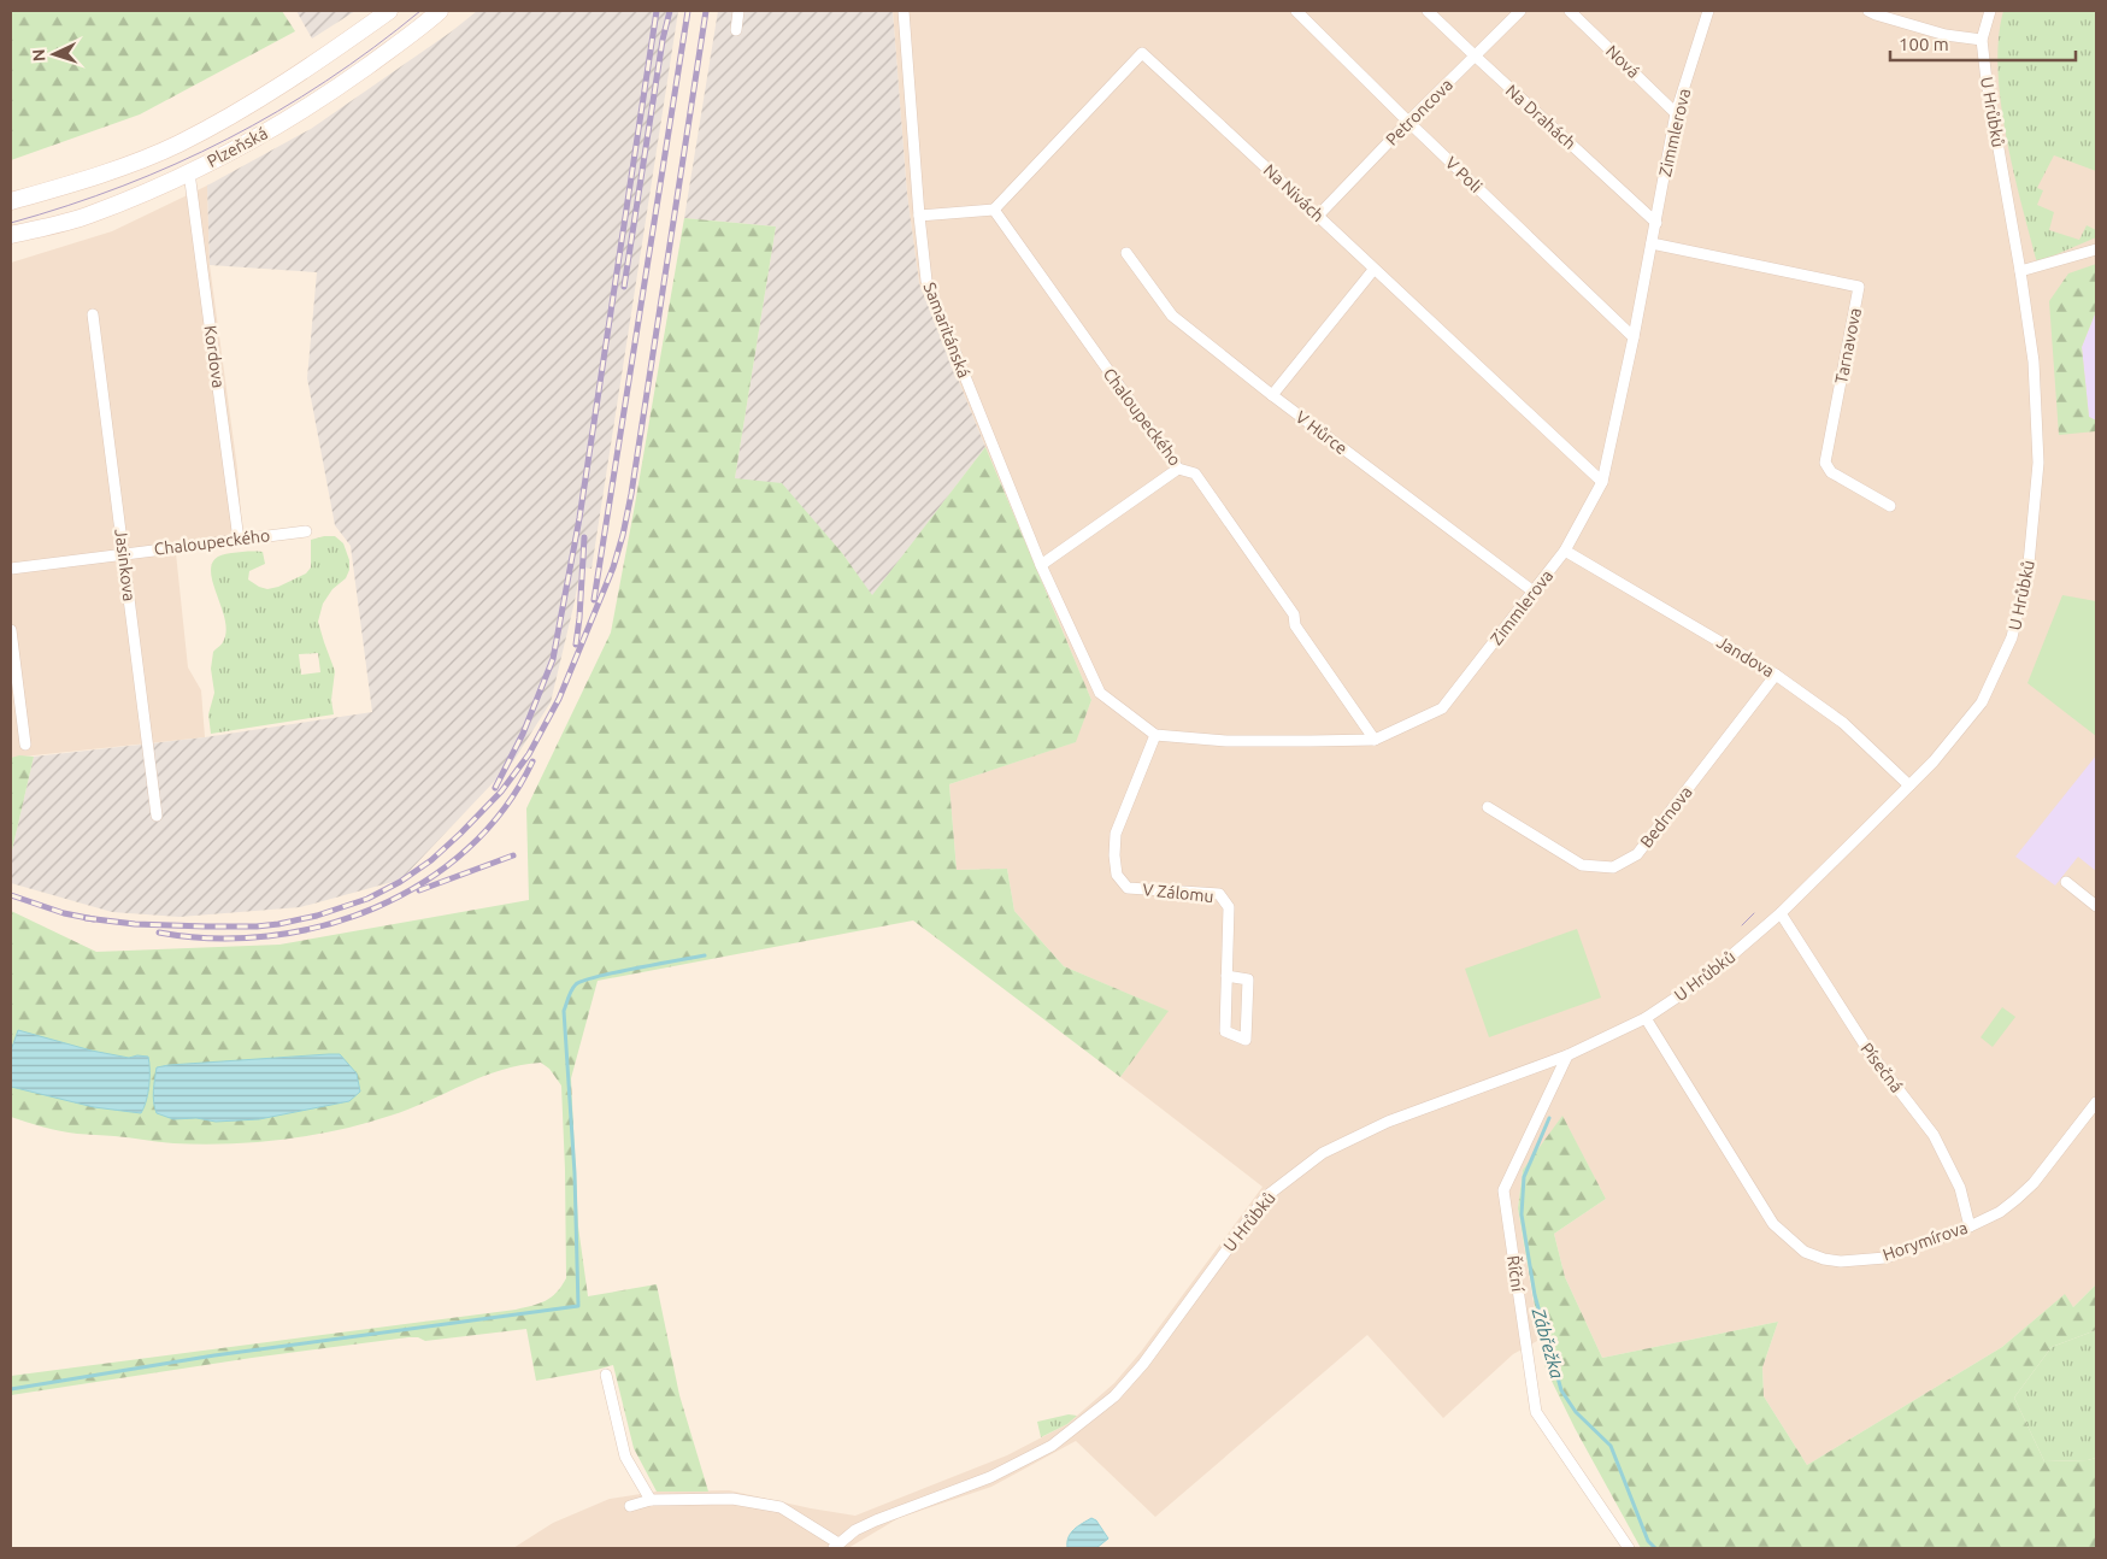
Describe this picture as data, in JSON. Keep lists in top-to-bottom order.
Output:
{
  "streets": {
    "main road": ["Plzeňská"],
    "street": [
      "Nová",
      "Petroncova",
      "U Hrůbků",
      "Na Drahách",
      "Zimmlerova",
      "V Poli",
      "Na Nivách",
      "Samaritánská",
      "Tarnavova",
      "Kordova",
      "Chaloupeckého",
      "V Hůrce",
      "Jasinkova",
      "Jandova",
      "Bedrnova",
      "V Zálomu",
      "Písečná",
      "Horymírova",
      "Říční"
    ]
  },
  "crossings": [
    ["Nová", "Zimmlerova"],
    ["Petroncova", "Na Drahách"],
    ["Petroncova", "V Poli"],
    ["Petroncova", "Na Nivách"],
    ["U Hrůbků", "Jandova"],
    ["U Hrůbků", "Písečná"],
    ["U Hrůbků", "Horymírova"],
    ["U Hrůbků", "Říční"],
    ["Na Drahách", "Zimmlerova"],
    ["Zimmlerova", "V Poli"],
    ["Zimmlerova", "Na Nivách"],
    ["Zimmlerova", "Tarnavova"],
    ["Zimmlerova", "Chaloupeckého"],
    ["Zimmlerova", "V Hůrce"],
    ["Zimmlerova", "Jandova"],
    ["Zimmlerova", "V Zálomu"],
    ["Plzeňská", "Kordova"],
    ["Na Nivách", "Chaloupeckého"],
    ["Kordova", "Chaloupeckého"],
    ["Chaloupeckého", "Jasinkova"],
    ["Jandova", "Bedrnova"],
    ["Písečná", "Horymírova"]
  ],
  "water": ["Zábřežka"],
  "scale_bar": "100 m",
  "north": "left"
}
